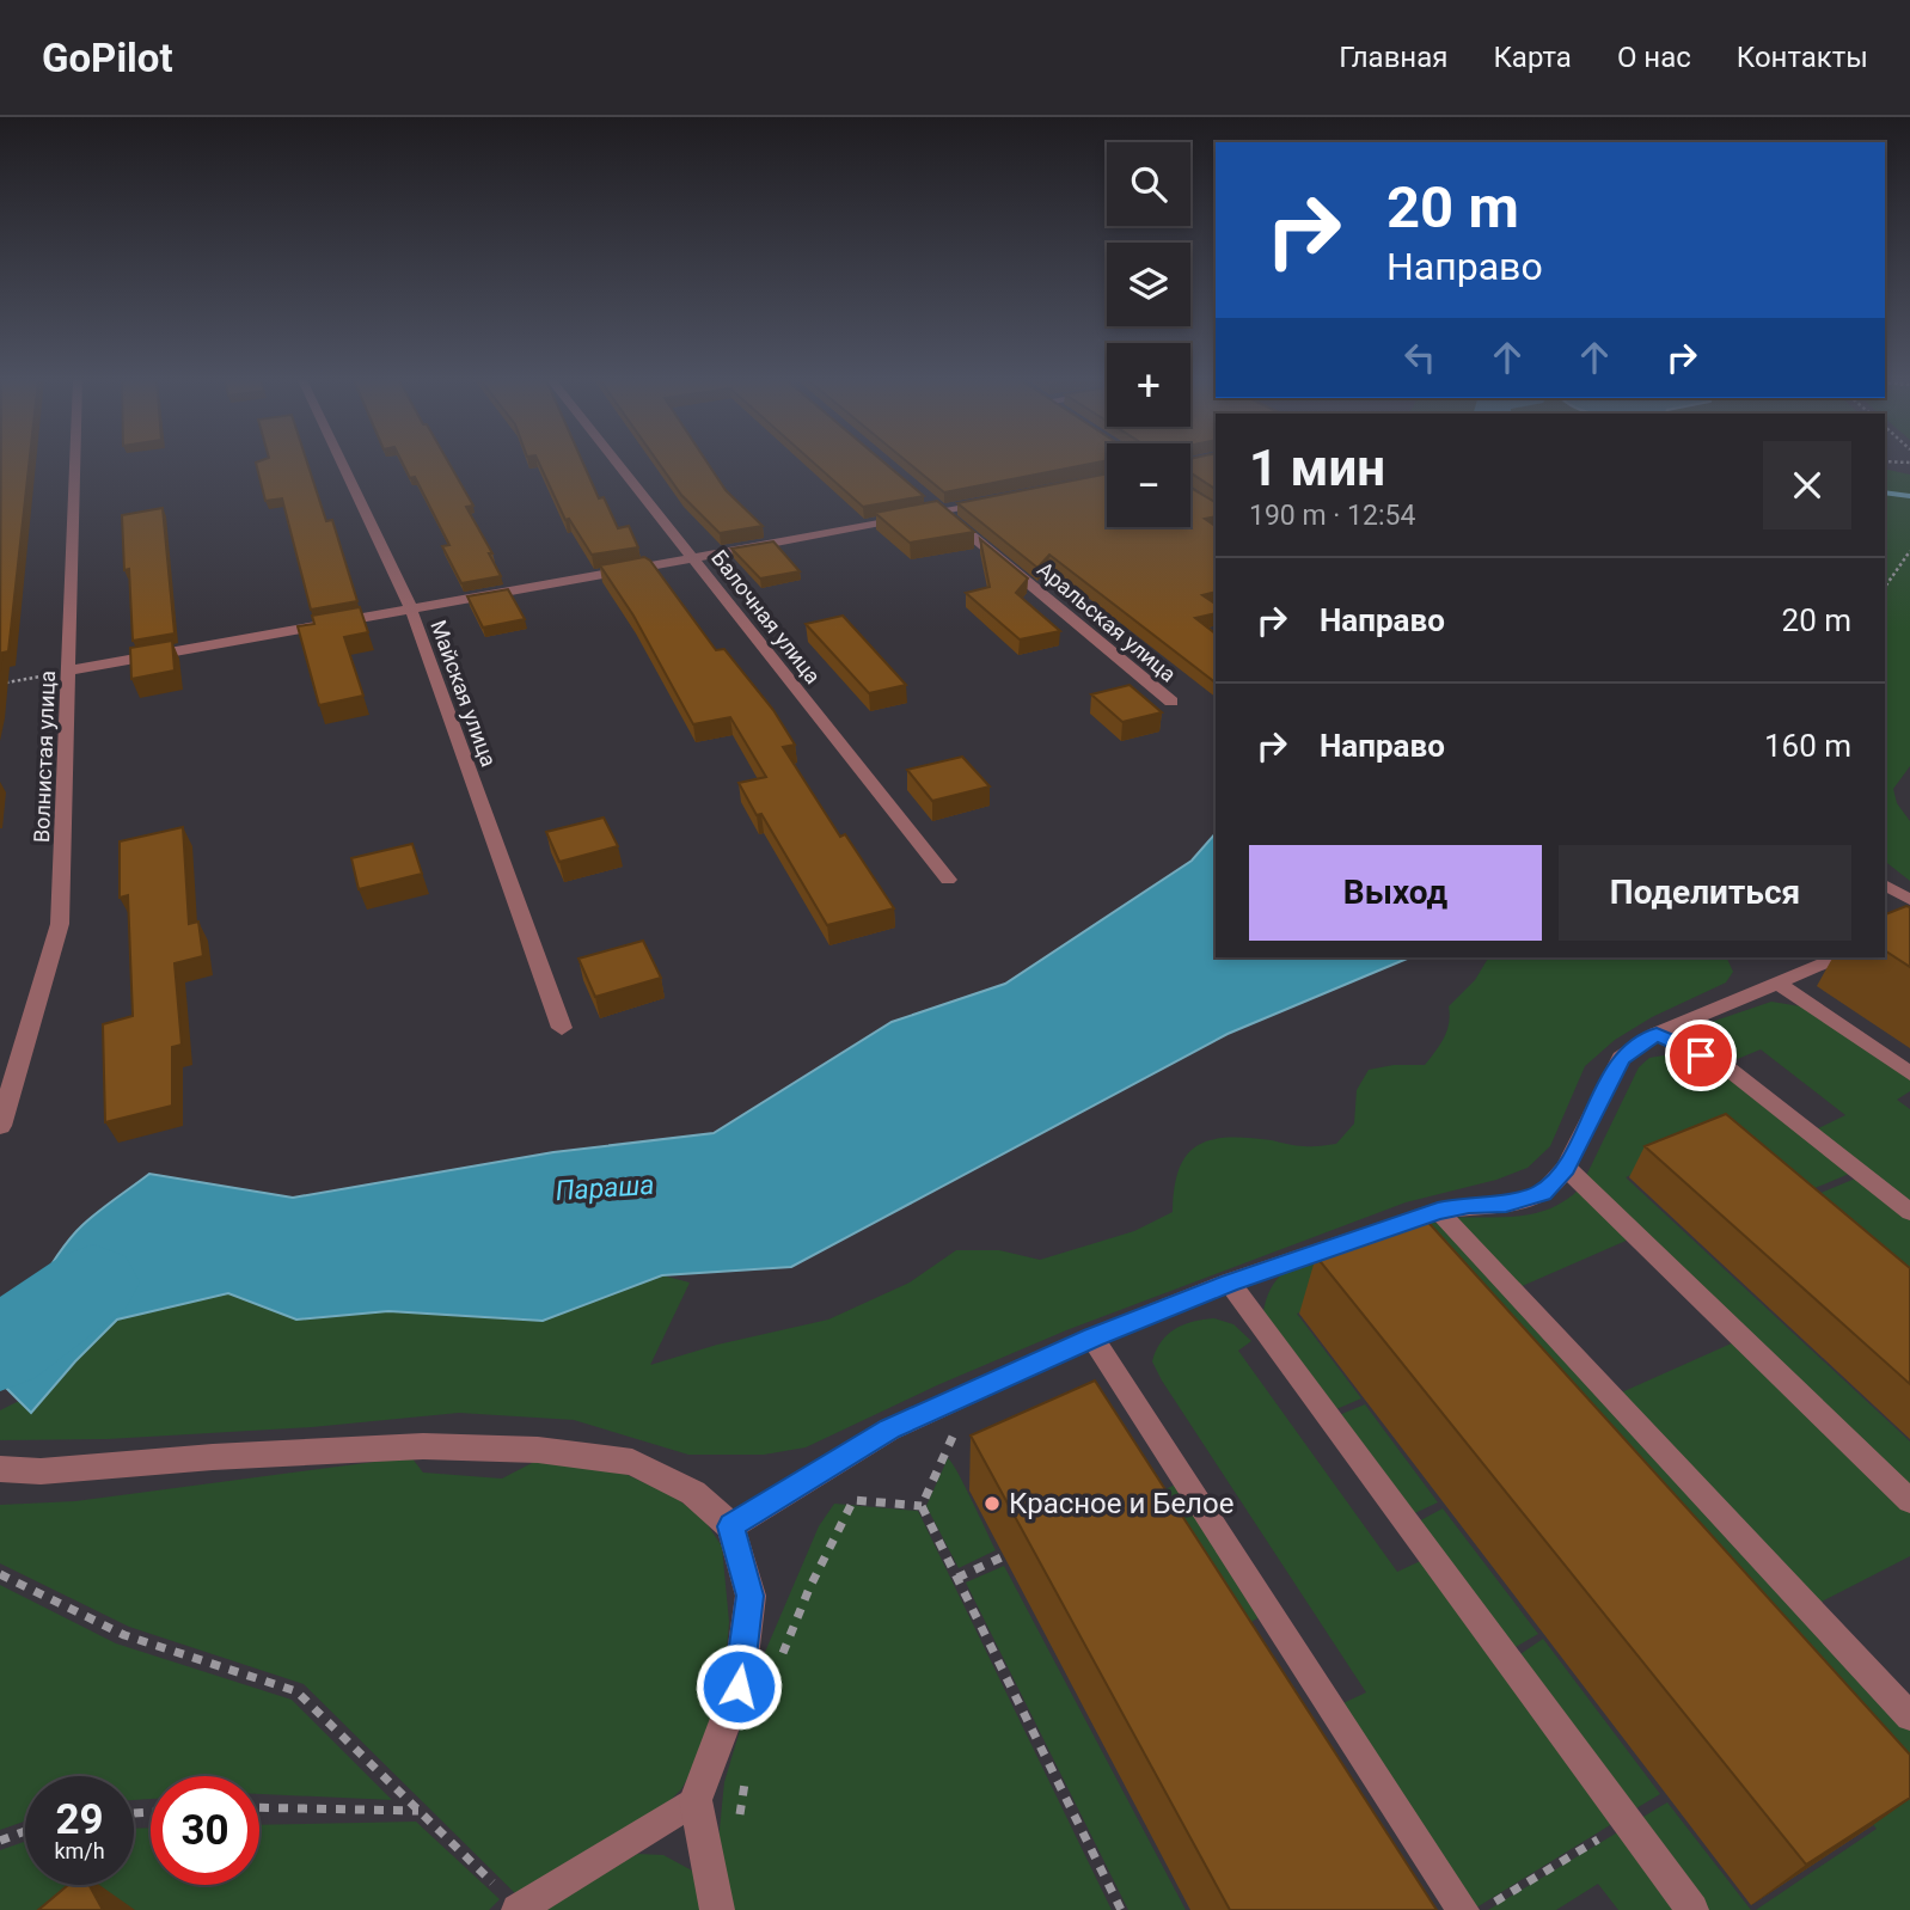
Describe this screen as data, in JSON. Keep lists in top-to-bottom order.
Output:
{
  "streets": {
    "street": [
      "Балочная улица",
      "Аральская улица",
      "Майская улица",
      "Волнистая улица"
    ]
  },
  "water": ["Параша"],
  "places": ["Красное и Белое"],
  "page": {
    "header": "GoPilot",
    "nav": [
      "Главная",
      "Карта",
      "О нас",
      "Контакты"
    ],
    "map_buttons": ["+", "−"],
    "turn": ["20 m", "Направо"],
    "heading": ["1 мин", "190 m · 12:54"],
    "list": [
      {
        "name": "Направо",
        "value": "20 m"
      },
      {
        "name": "Направо",
        "value": "160 m"
      }
    ],
    "buttons": ["Выход", "Поделиться"],
    "speed": "29 km/h",
    "limit": "30"
  }
}
